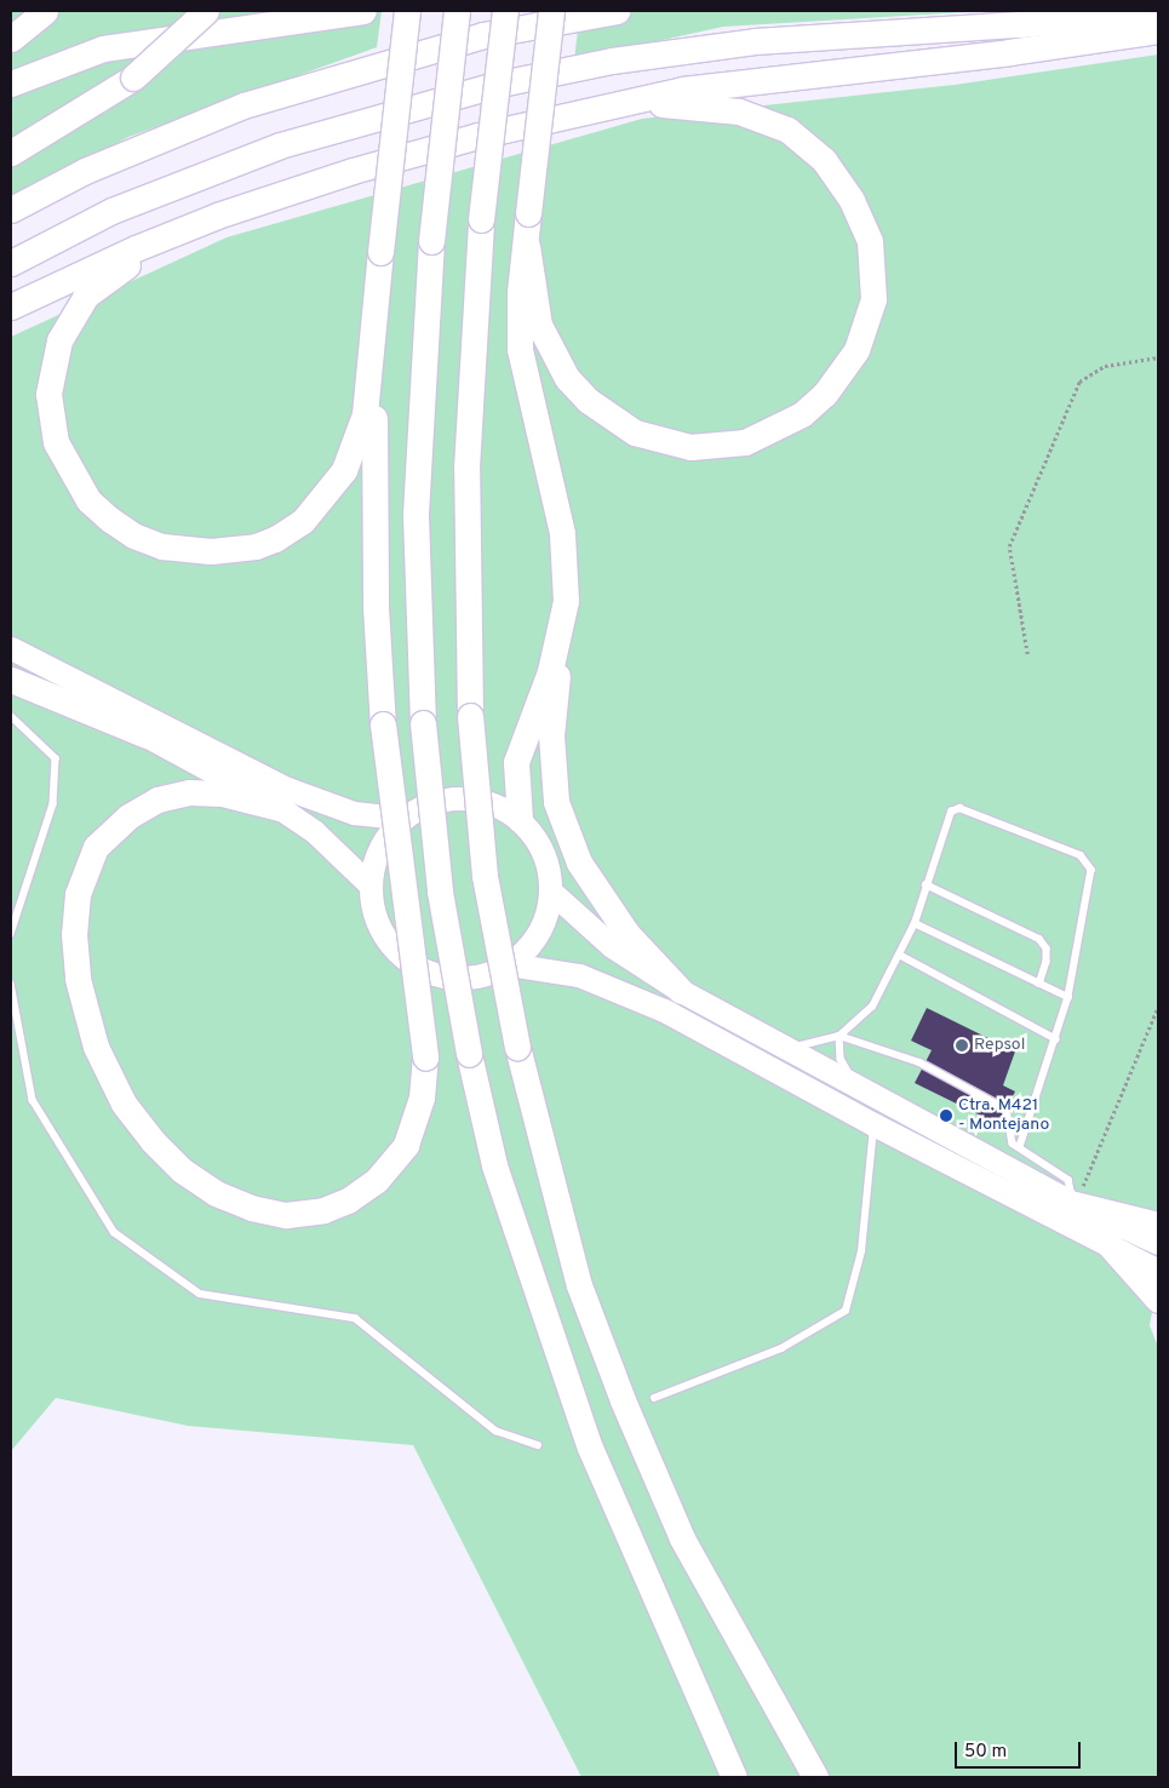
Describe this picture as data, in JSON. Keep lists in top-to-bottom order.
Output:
{
  "places": ["Repsol", "Ctra. M421 - Montejano"],
  "scale_bar": "50 m"
}
